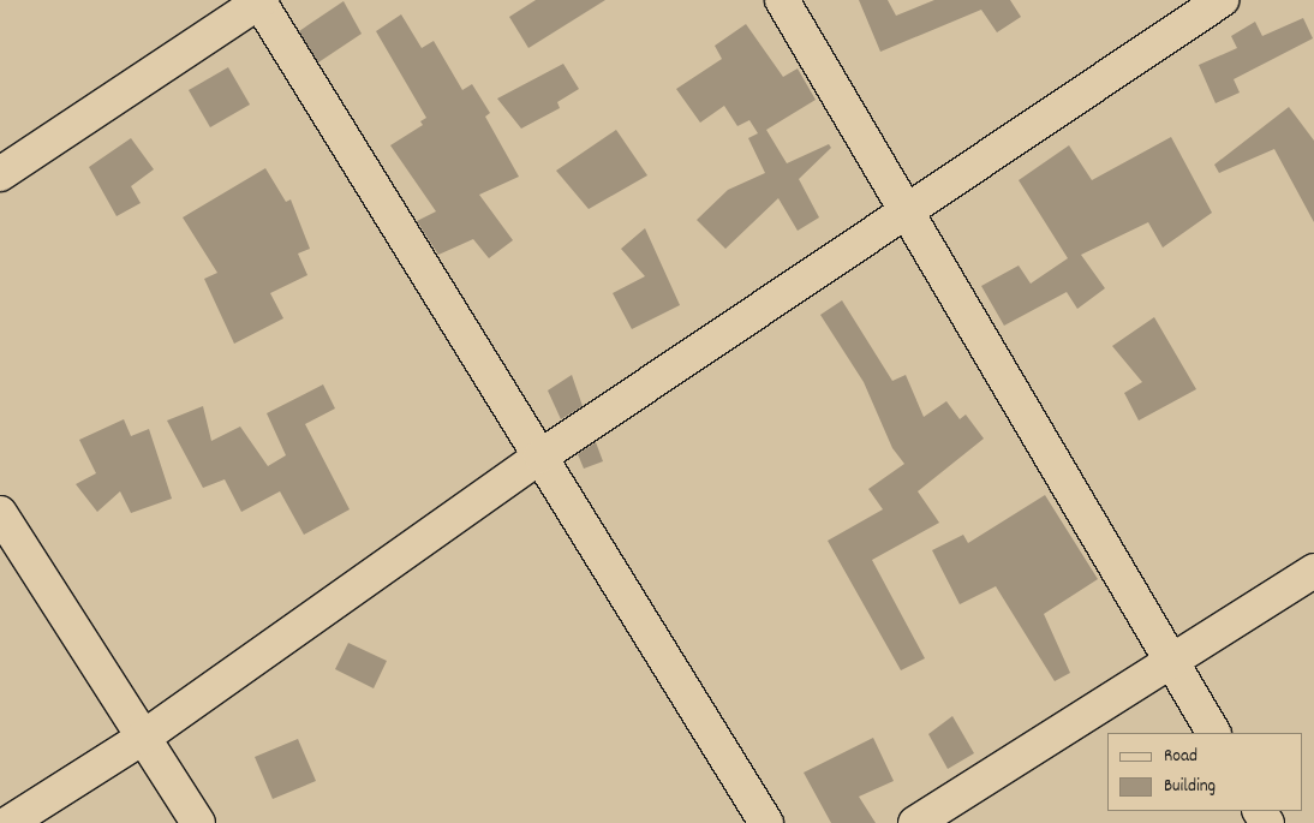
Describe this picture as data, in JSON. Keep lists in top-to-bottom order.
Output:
{
  "legend": ["Road", "Building"]
}
